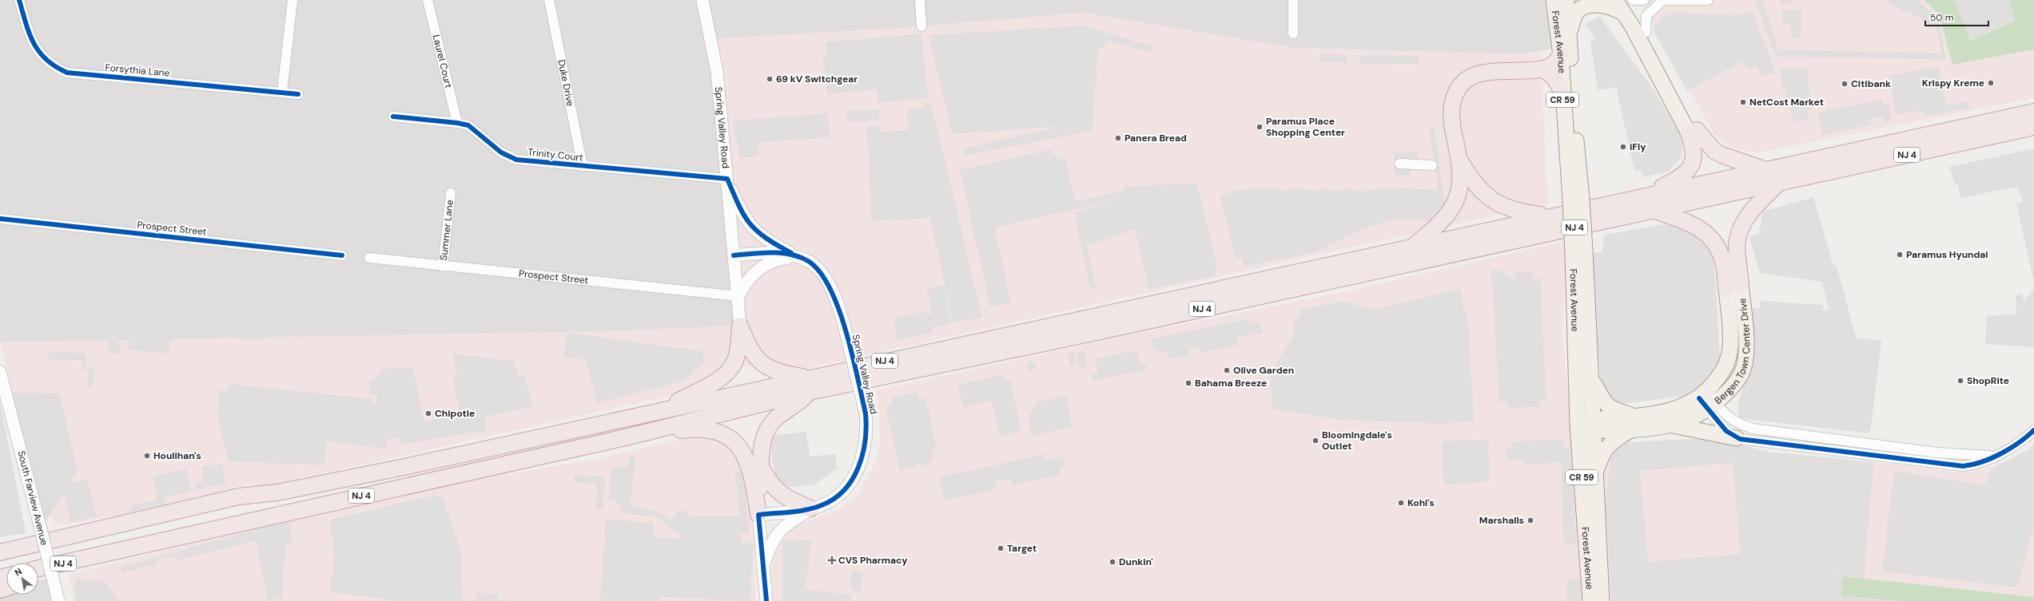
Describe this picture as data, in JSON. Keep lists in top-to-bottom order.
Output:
{
  "streets": {
    "highway": ["NJ 4"],
    "main road": ["Forest Avenue", "CR 59", "Bergen Town Center Drive"],
    "street": [
      "Laurel Court",
      "Forsythia Lane",
      "Duke Drive",
      "Spring Valley Road",
      "Trinity Court",
      "Prospect Street",
      "Summer Lane",
      "South Farview Avenue"
    ]
  },
  "crossings": [
    ["Forest Avenue", "Bergen Town Center Drive"],
    ["Laurel Court", "Trinity Court"],
    ["Duke Drive", "Trinity Court"],
    ["Spring Valley Road", "Trinity Court"],
    ["Spring Valley Road", "Prospect Street"],
    ["Prospect Street", "Summer Lane"]
  ],
  "places": {
    "other": [
      "69 kV Switchgear",
      "Krispy Kreme",
      "Citibank",
      "NetCost Market",
      "Paramus Place Shopping Center",
      "Panera Bread",
      "iFly",
      "Paramus Hyundai",
      "Olive Garden",
      "ShopRite",
      "Bahama Breeze",
      "Chipotle",
      "Bloomingdale's Outlet",
      "Houlihan's",
      "Kohl's",
      "Marshalls",
      "Target",
      "Dunkin'"
    ],
    "health": ["CVS Pharmacy"]
  },
  "scale_bar": "50 m",
  "north": "top left"
}
